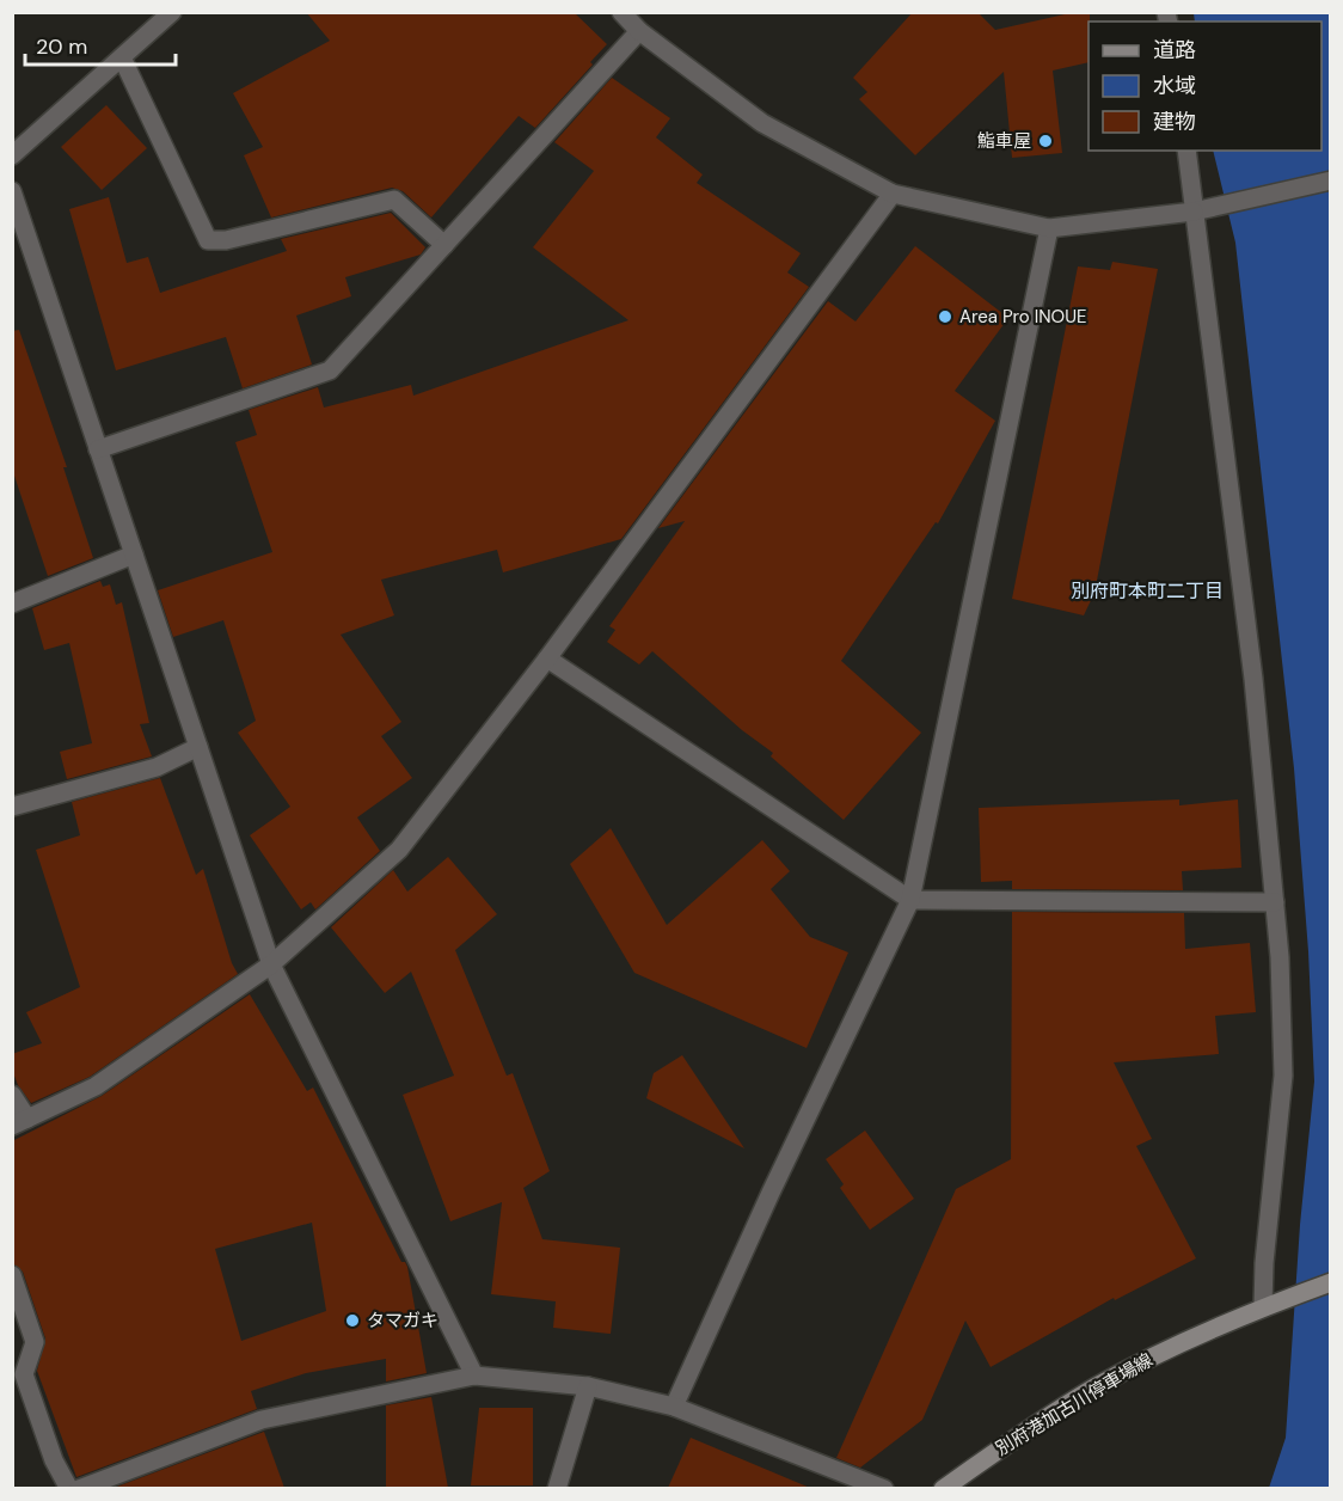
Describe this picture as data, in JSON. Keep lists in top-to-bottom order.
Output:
{
  "streets": {
    "main road": ["別府港加古川停車場線"]
  },
  "districts": ["別府町本町二丁目"],
  "places": ["鮨車屋", "Area Pro INOUE", "タマガキ"],
  "legend": ["道路", "水域", "建物"],
  "scale_bar": "20 m"
}
